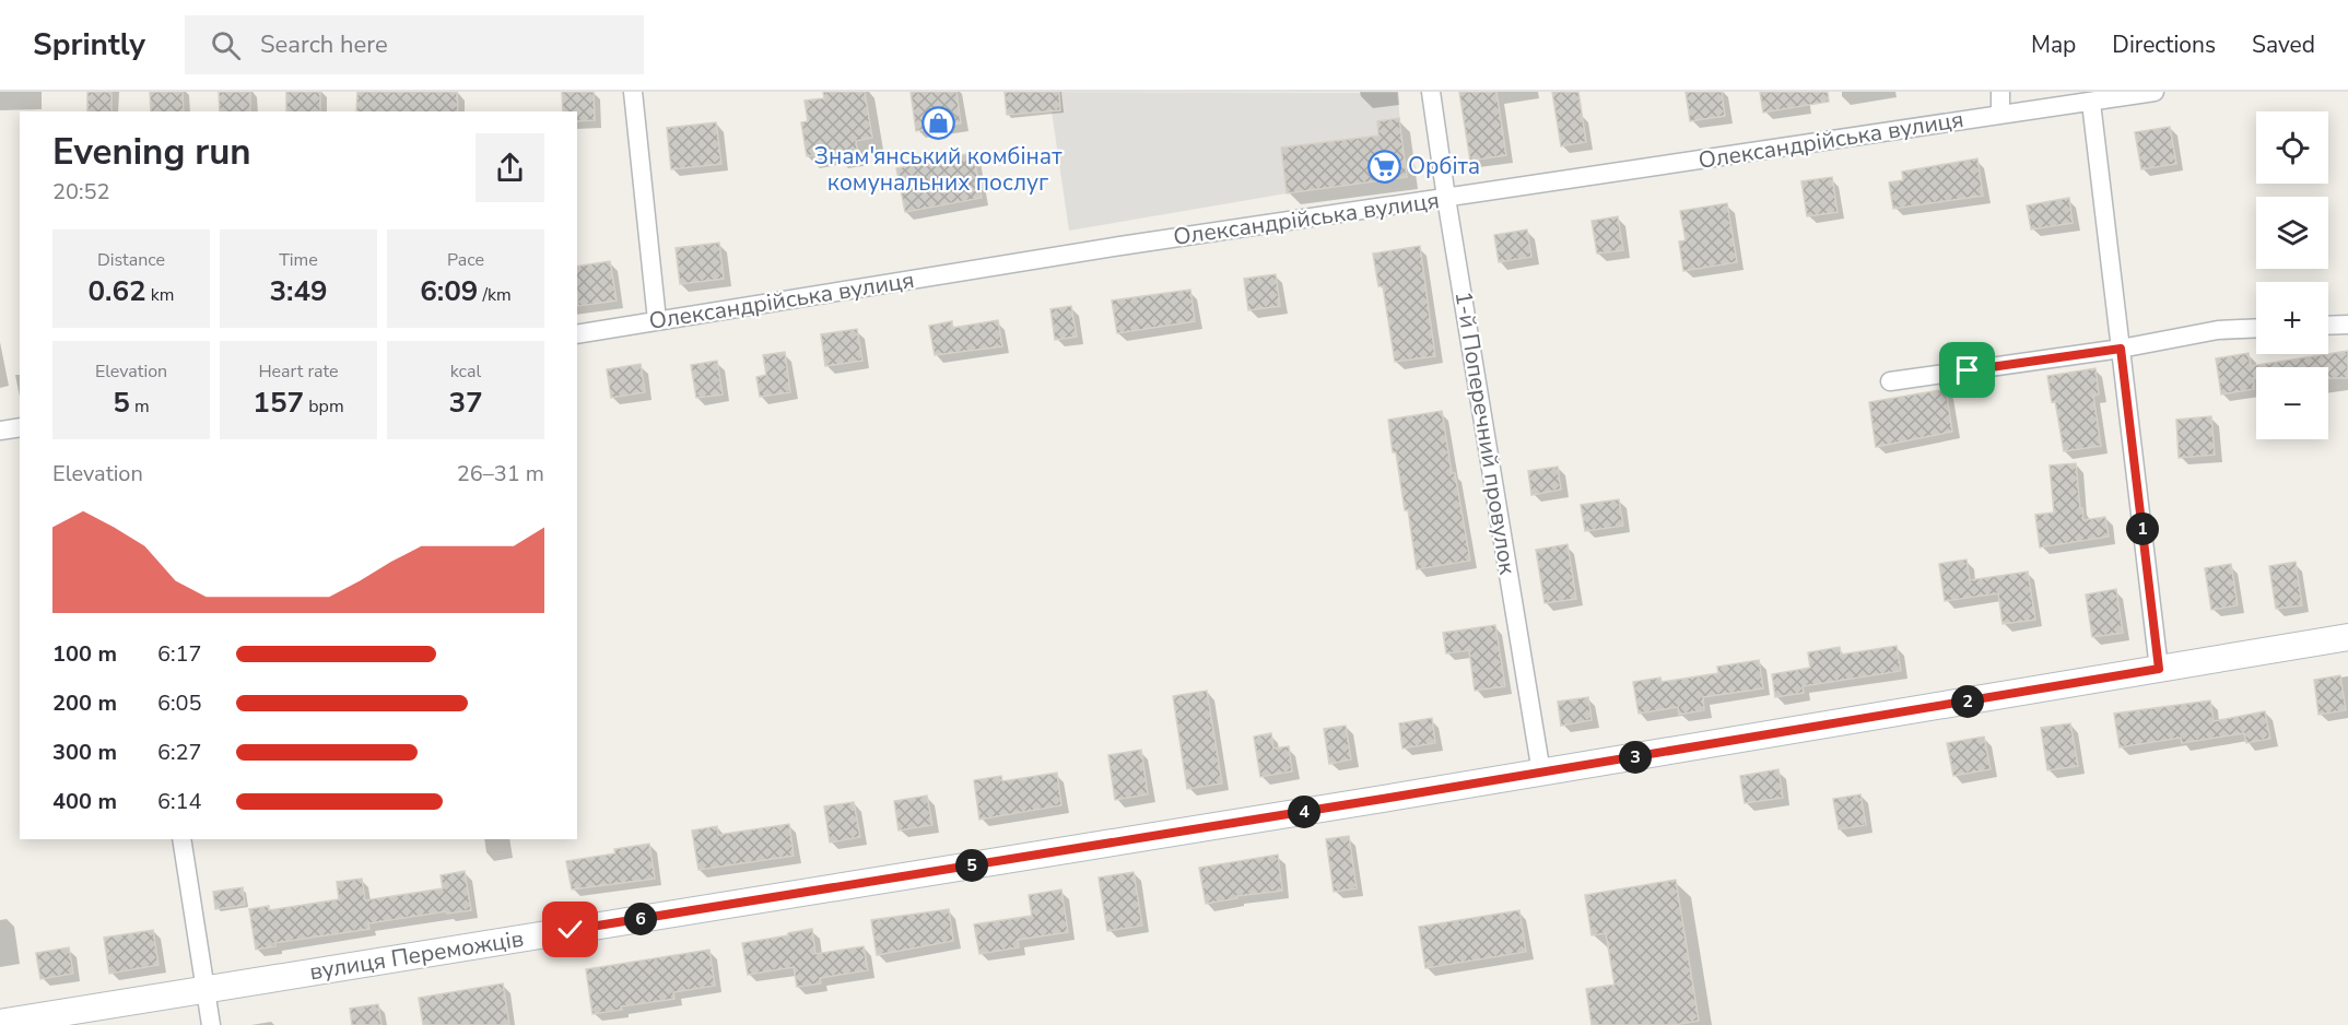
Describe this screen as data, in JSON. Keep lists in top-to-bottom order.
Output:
{
  "streets": {
    "street": ["Олександрійська вулиця", "1-й Поперечний провулок", "вулиця Переможців"]
  },
  "crossings": [
    ["Олександрійська вулиця", "1-й Поперечний провулок"],
    ["1-й Поперечний провулок", "вулиця Переможців"]
  ],
  "places": {
    "shop": ["Знам'янський комбінат комунальних послуг"],
    "supermarket": ["Орбіта"]
  },
  "page": {
    "header": "Sprintly",
    "search": "Search here",
    "nav": ["Map", "Directions", "Saved"],
    "map_buttons": ["+", "−"],
    "heading": ["Evening run", "20:52"],
    "stats": [
      ["Distance", "0.62 km"],
      ["Time", "3:49"],
      ["Pace", "6:09 /km"],
      ["Elevation", "5 m"],
      ["Heart rate", "157 bpm"],
      ["kcal", "37"]
    ],
    "chart": ["Elevation", "26–31 m"],
    "pins": [
      "1",
      "2",
      "3",
      "4",
      "5",
      "6"
    ],
    "list": [
      {
        "name": "100 m",
        "note": "6:17"
      },
      {
        "name": "200 m",
        "note": "6:05"
      },
      {
        "name": "300 m",
        "note": "6:27"
      },
      {
        "name": "400 m",
        "note": "6:14"
      }
    ]
  }
}
